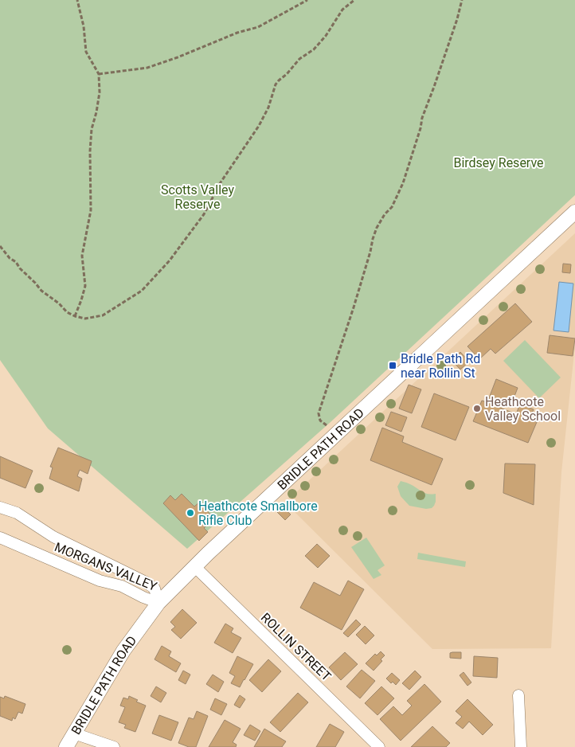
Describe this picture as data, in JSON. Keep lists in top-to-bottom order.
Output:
{
  "streets": {
    "street": ["BRIDLE PATH ROAD", "MORGANS VALLEY", "ROLLIN STREET"]
  },
  "crossings": [
    ["BRIDLE PATH ROAD", "MORGANS VALLEY"],
    ["BRIDLE PATH ROAD", "ROLLIN STREET"]
  ],
  "parks": ["Birdsey Reserve", "Scotts Valley Reserve"],
  "places": {
    "transit": ["Bridle Path Rd near Rollin St"],
    "other": ["Heathcote Valley School", "Heathcote Smallbore Rifle Club"]
  }
}
